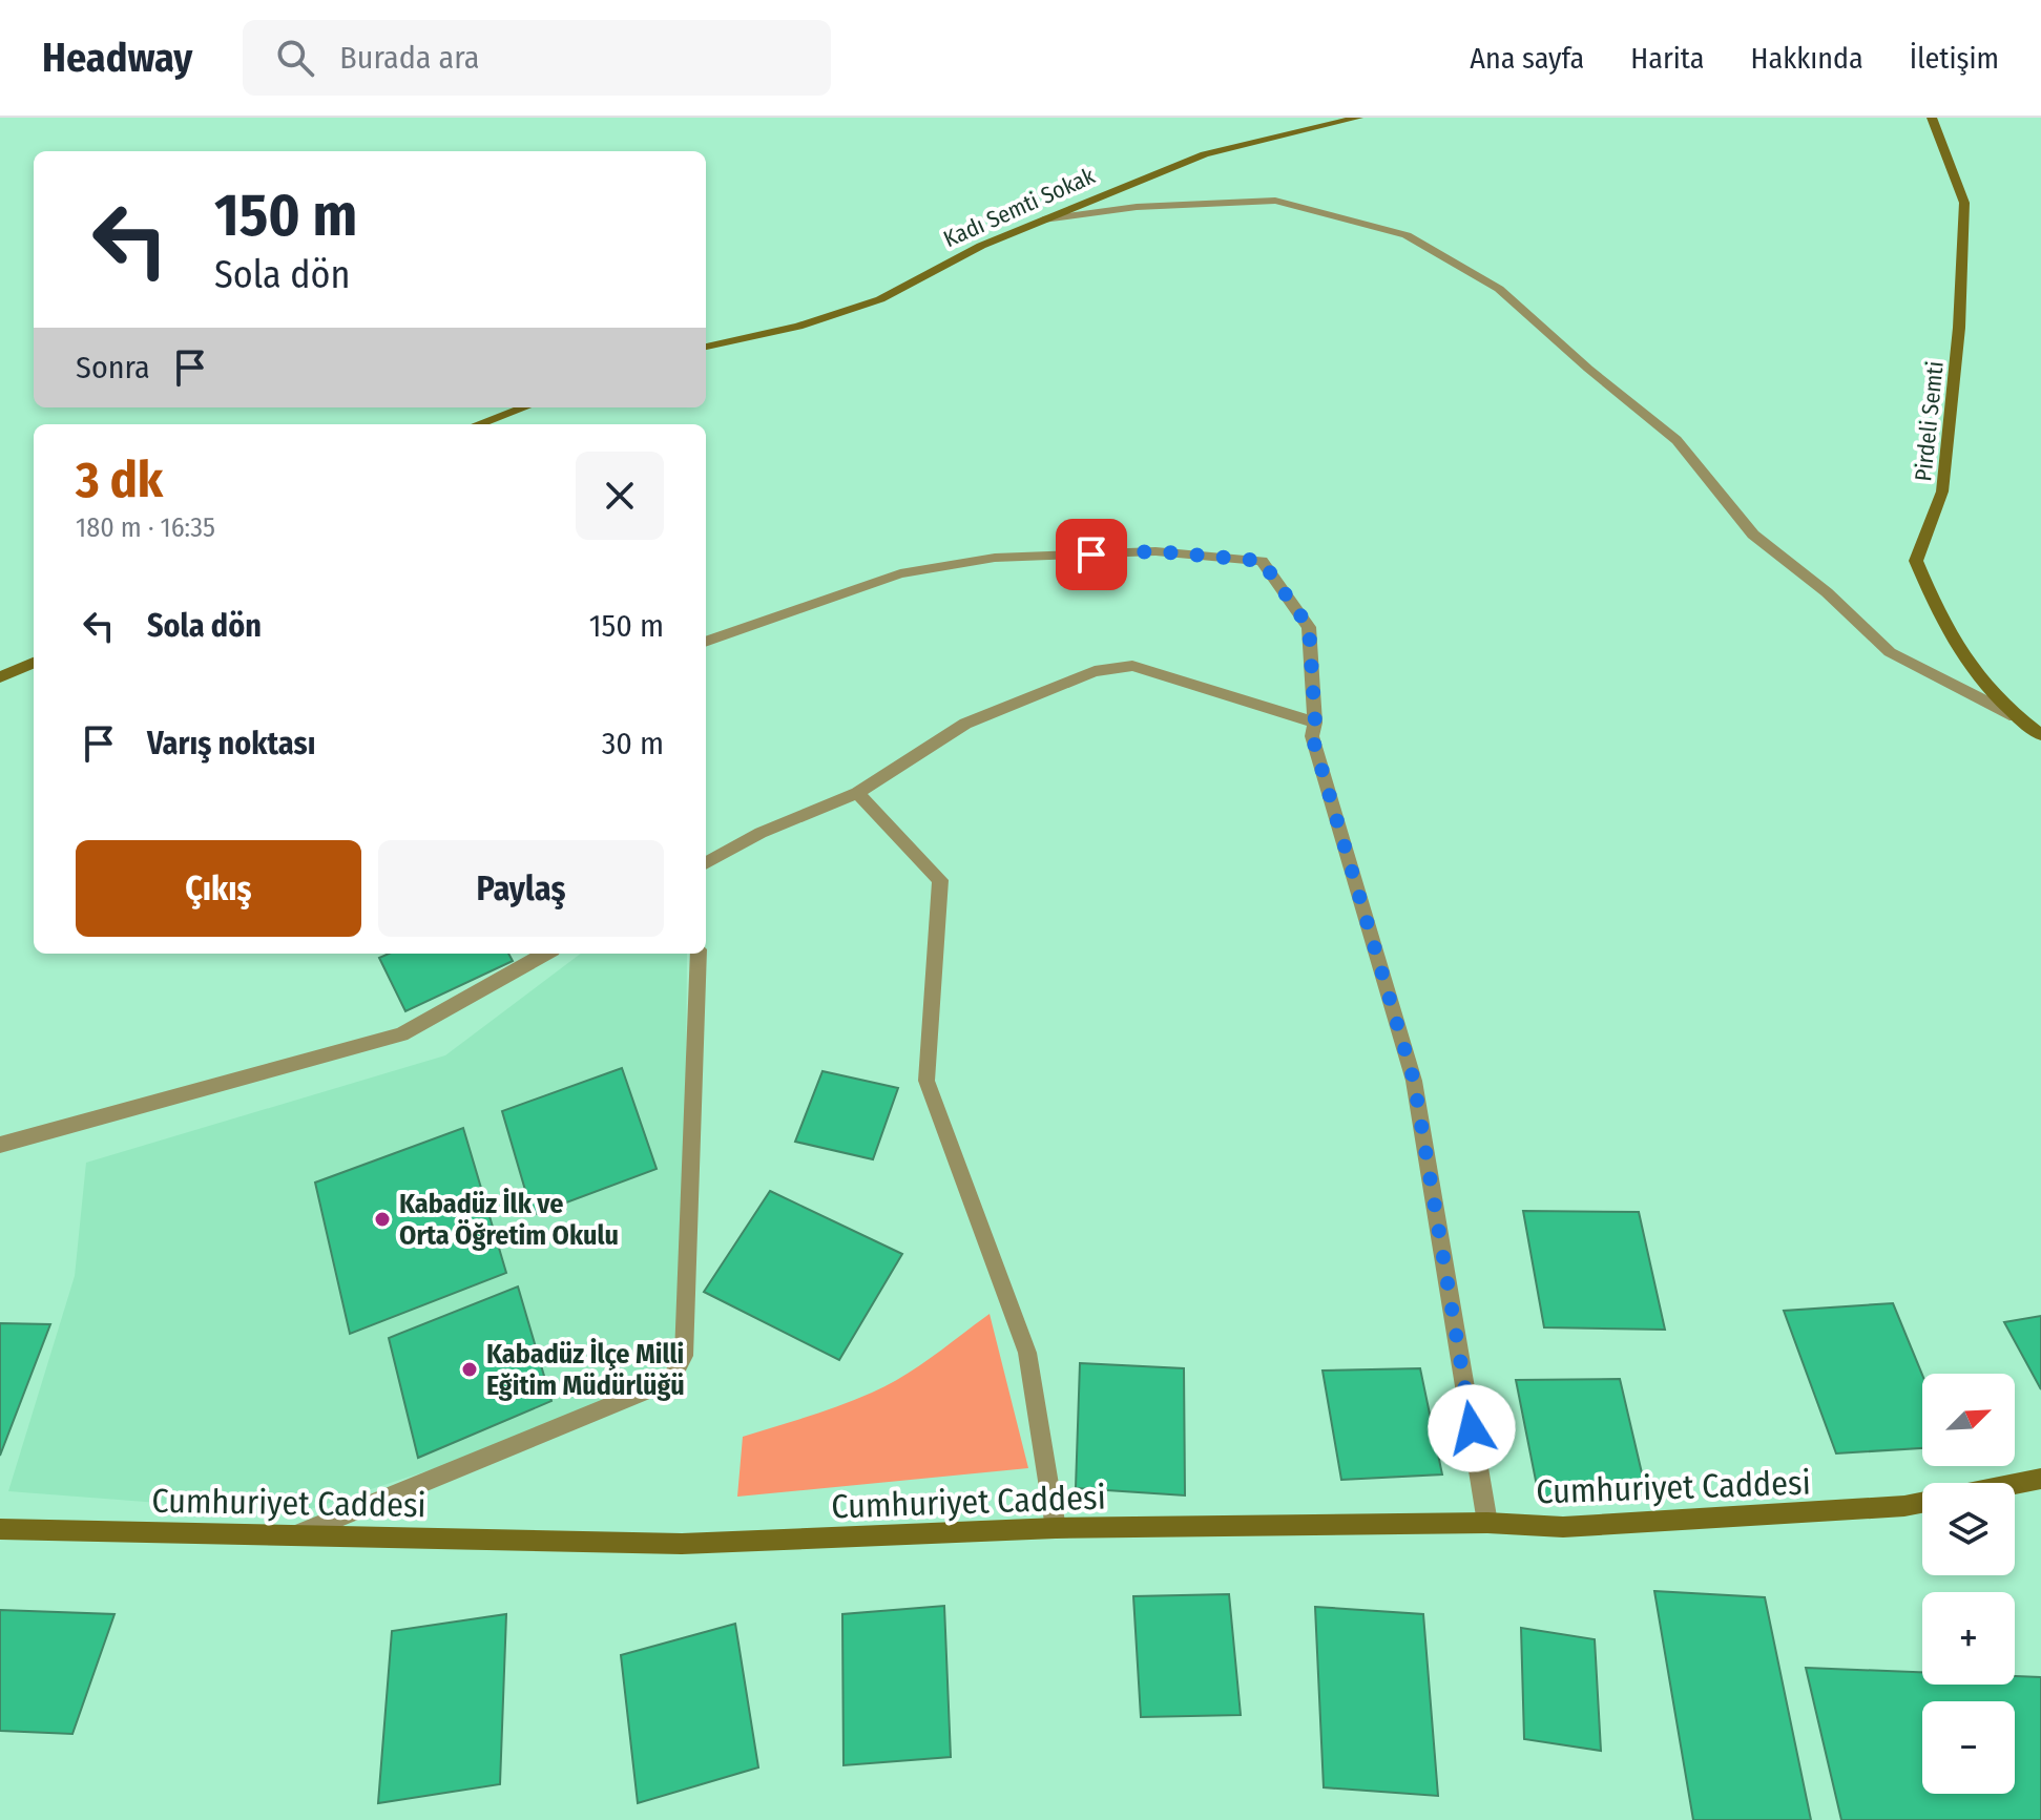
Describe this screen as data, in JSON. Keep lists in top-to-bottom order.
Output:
{
  "streets": {
    "main road": ["Kadı Semti Sokak", "Pirdeli Semti", "Cumhuriyet Caddesi"]
  },
  "places": ["Kabadüz İlk ve Orta Öğretim Okulu", "Kabadüz İlçe Milli Eğitim Müdürlüğü"],
  "north": "top right",
  "page": {
    "header": "Headway",
    "search": "Burada ara",
    "nav": [
      "Ana sayfa",
      "Harita",
      "Hakkında",
      "İletişim"
    ],
    "turn": ["150 m", "Sola dön"],
    "then": "Sonra",
    "heading": ["3 dk", "180 m · 16:35"],
    "list": [
      {
        "name": "Sola dön",
        "value": "150 m"
      },
      {
        "name": "Varış noktası",
        "value": "30 m"
      }
    ],
    "buttons": ["Çıkış", "Paylaş"],
    "map_buttons": ["+", "−"]
  }
}
